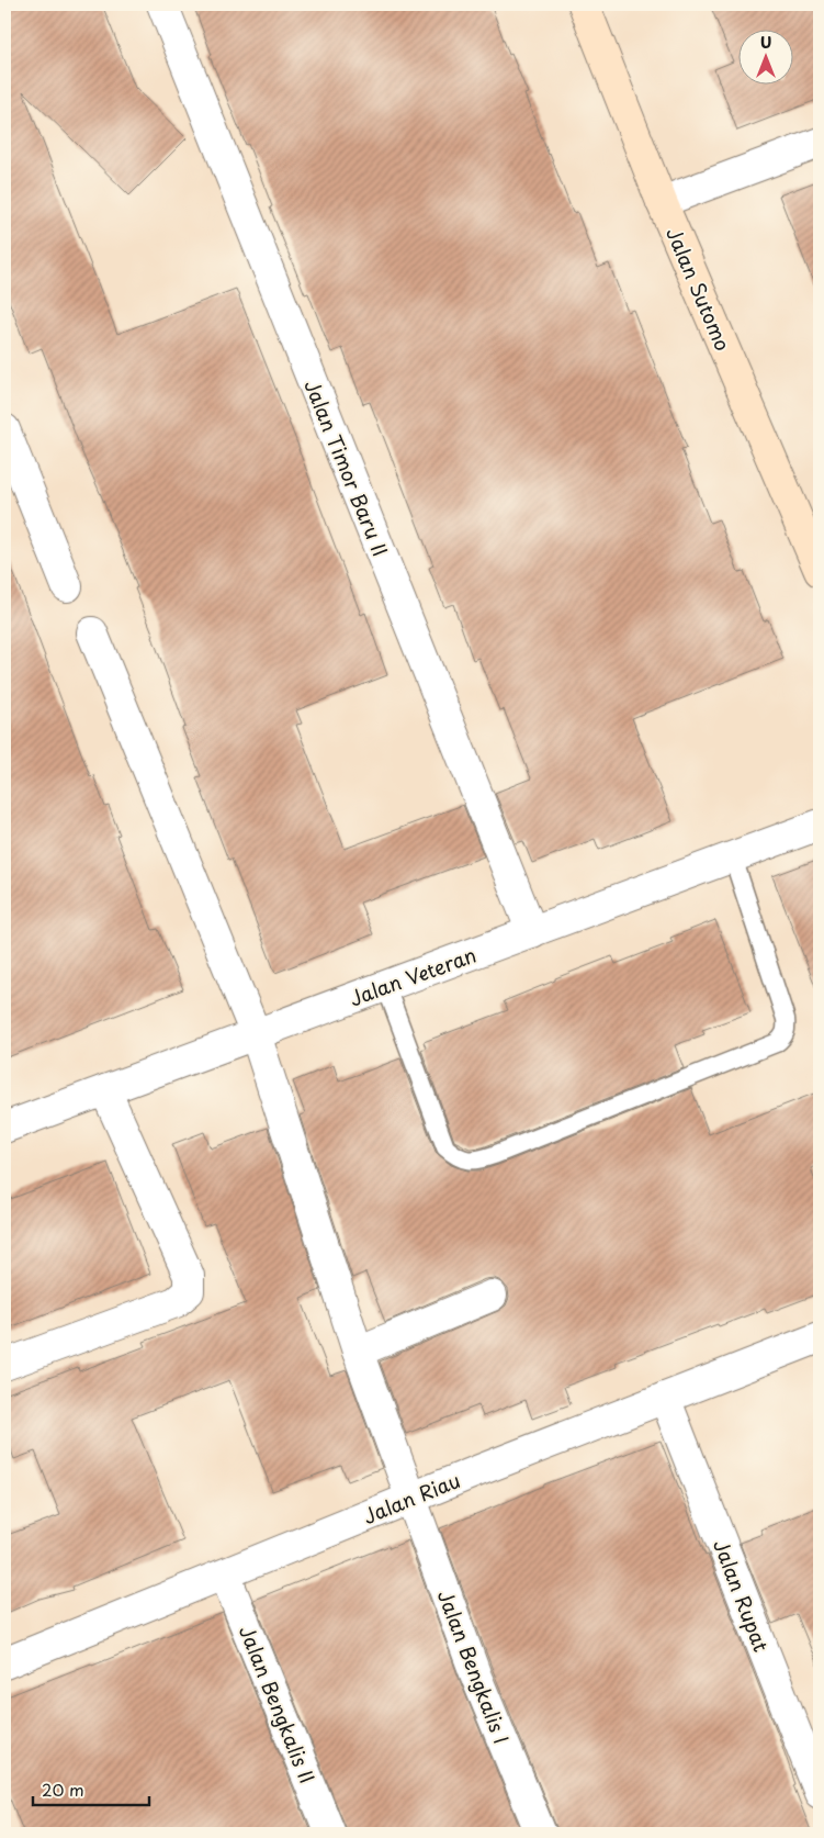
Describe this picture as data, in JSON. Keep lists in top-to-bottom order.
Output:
{
  "streets": {
    "main road": ["Jalan Sutomo"],
    "street": [
      "Jalan Timor Baru II",
      "Jalan Veteran",
      "Jalan Riau",
      "Jalan Rupat",
      "Jalan Bengkalis I",
      "Jalan Bengkalis II"
    ]
  },
  "crossings": [
    ["Jalan Timor Baru II", "Jalan Veteran"],
    ["Jalan Veteran", "Jalan Bengkalis I"],
    ["Jalan Riau", "Jalan Rupat"],
    ["Jalan Riau", "Jalan Bengkalis I"],
    ["Jalan Riau", "Jalan Bengkalis II"]
  ],
  "scale_bar": "20 m",
  "north": "top"
}
